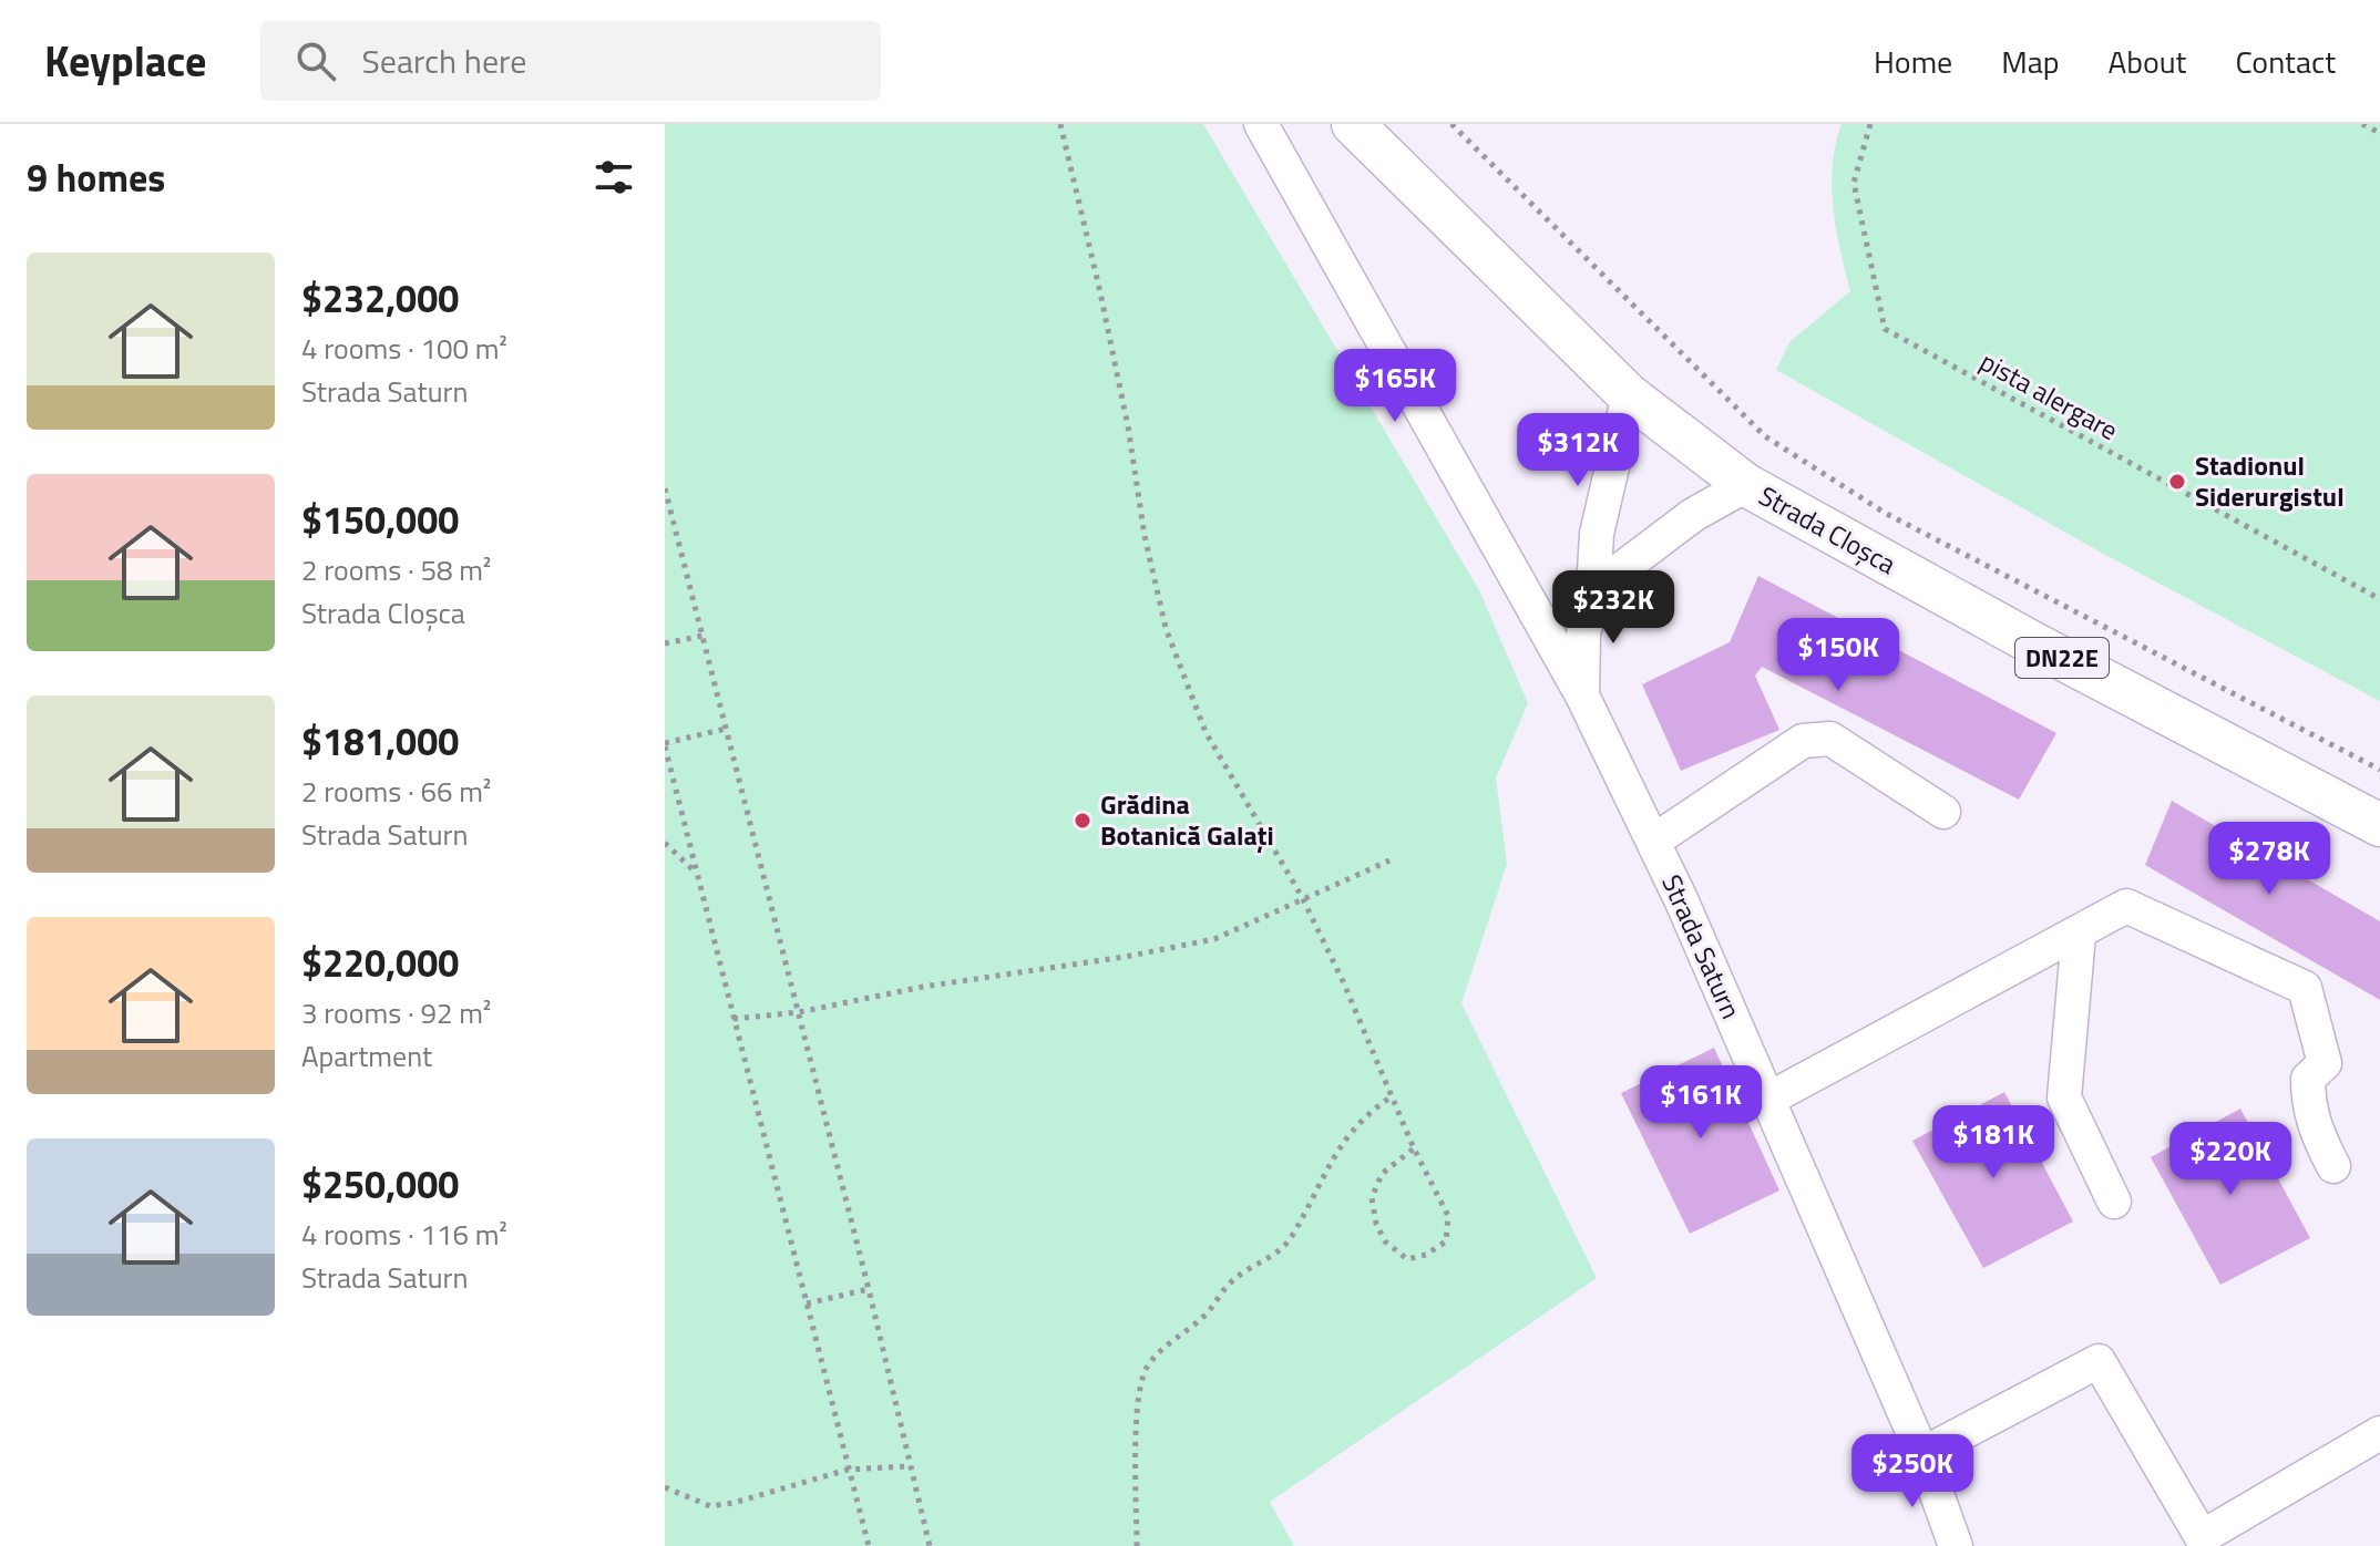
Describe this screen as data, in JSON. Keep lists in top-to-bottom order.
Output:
{
  "streets": {
    "main road": ["Strada Cloșca", "DN22E"],
    "street": ["Strada Saturn"],
    "path": ["pista alergare"]
  },
  "crossings": [
    ["Strada Cloșca", "Strada Saturn"]
  ],
  "places": ["Stadionul Siderurgistul", "Grădina Botanică Galați"],
  "page": {
    "header": "Keyplace",
    "search": "Search here",
    "nav": [
      "Home",
      "Map",
      "About",
      "Contact"
    ],
    "heading": "9 homes",
    "list": [
      {
        "name": "$232,000",
        "note": "4 rooms · 100 m² · Strada Saturn"
      },
      {
        "name": "$150,000",
        "note": "2 rooms · 58 m² · Strada Cloșca"
      },
      {
        "name": "$181,000",
        "note": "2 rooms · 66 m² · Strada Saturn"
      },
      {
        "name": "$220,000",
        "note": "3 rooms · 92 m² · Apartment"
      },
      {
        "name": "$250,000",
        "note": "4 rooms · 116 m² · Strada Saturn"
      }
    ],
    "price": [
      "$165K",
      "$312K",
      "$232K",
      "$150K",
      "$278K",
      "$161K",
      "$181K",
      "$220K",
      "$250K"
    ]
  }
}
